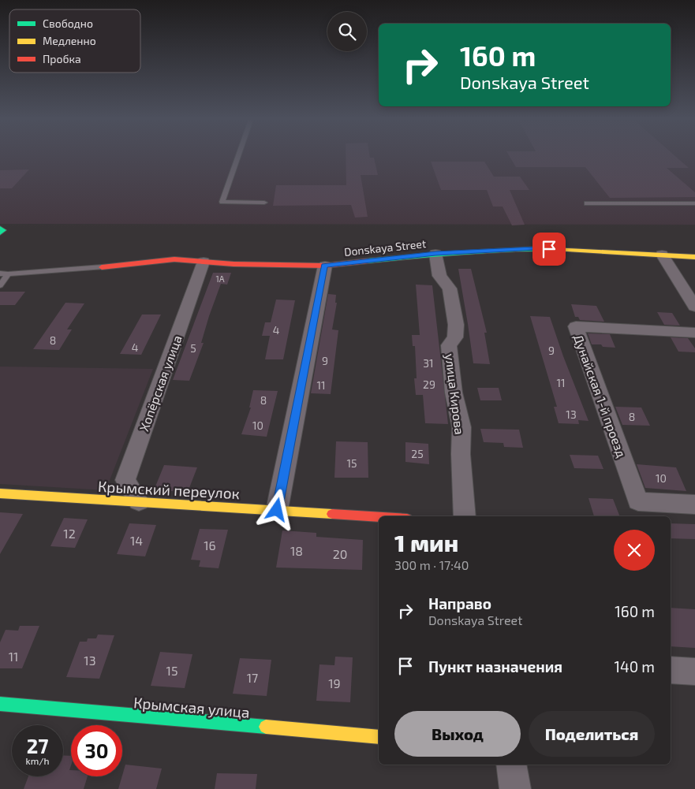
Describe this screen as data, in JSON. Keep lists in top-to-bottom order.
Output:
{
  "streets": {
    "street": [
      "Donskaya Street",
      "Хопёрская улица",
      "улица Кирова",
      "Дунайская 1-й проезд",
      "Крымский переулок",
      "Крымская улица"
    ]
  },
  "crossings": [
    ["Donskaya Street", "Хопёрская улица"],
    ["Donskaya Street", "улица Кирова"],
    ["Хопёрская улица", "Крымский переулок"]
  ],
  "house_numbers": [
    "1А",
    "4",
    "8",
    "4",
    "5",
    "9",
    "9",
    "31",
    "11",
    "29",
    "11",
    "8",
    "13",
    "8",
    "10",
    "25",
    "15",
    "10",
    "12",
    "14",
    "16",
    "18",
    "20",
    "11",
    "13",
    "15",
    "17",
    "19"
  ],
  "legend": ["Свободно", "Медленно", "Пробка"],
  "page": {
    "turn": ["160 m", "Donskaya Street"],
    "heading": ["1 мин", "300 m · 17:40"],
    "list": [
      {
        "name": "Направо",
        "note": "Donskaya Street",
        "value": "160 m"
      },
      {
        "name": "Пункт назначения",
        "value": "140 m"
      }
    ],
    "buttons": ["Выход", "Поделиться"],
    "speed": "27 km/h",
    "limit": "30"
  }
}
